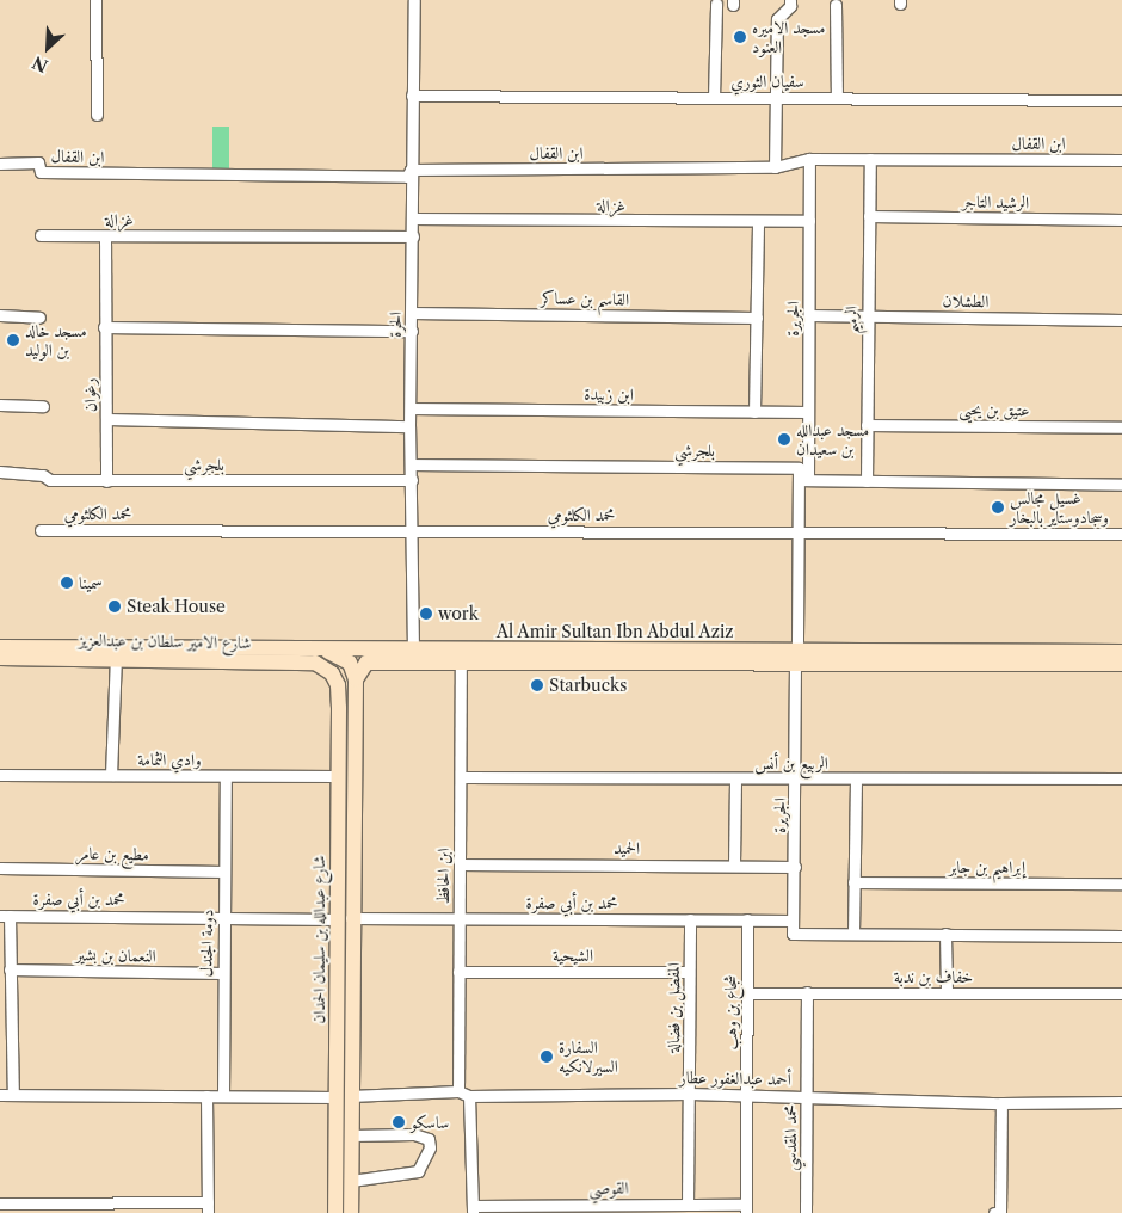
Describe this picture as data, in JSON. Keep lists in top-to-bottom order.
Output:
{
  "streets": {
    "street": [
      "سفيان الثوري",
      "ابن القفال",
      "الرشيد التاجر",
      "غزالة",
      "القاسم بن عساكر",
      "الطشلان",
      "الجريرة",
      "الرميم",
      "الحرة",
      "ابن زبيدة",
      "رغوان",
      "عتيق بن يحيى",
      "بلجرشي",
      "محمد الكلثومي",
      "Al Amir Sultan Ibn Abdul Aziz",
      "شارع الامير سلطان بن عبدالعزيز",
      "وادي الثمامة",
      "الربيع بن أنس",
      "الحميد",
      "مطيع بن عامر",
      "إبراهيم بن جابر",
      "ابن الحافظ",
      "محمد بن أبي صفرة",
      "شارع عبدالله بن سليمان الحمدان",
      "دومة الجندل",
      "النعمان بن بشير",
      "الشيحية",
      "خفاف بن ندبة",
      "المفضل بن فضالة",
      "شجاع بن وهب",
      "أحمد عبدالغفور عطار",
      "محمد المقدسي",
      "القوصي"
    ]
  },
  "crossings": [
    ["سفيان الثوري", "الحرة"],
    ["ابن القفال", "الجريرة"],
    ["ابن القفال", "الرميم"],
    ["ابن القفال", "الحرة"],
    ["الرشيد التاجر", "الرميم"],
    ["غزالة", "الجريرة"],
    ["غزالة", "الحرة"],
    ["غزالة", "رغوان"],
    ["القاسم بن عساكر", "الحرة"],
    ["الطشلان", "الجريرة"],
    ["الطشلان", "الرميم"],
    ["الجريرة", "ابن زبيدة"],
    ["الجريرة", "بلجرشي"],
    ["الجريرة", "محمد الكلثومي"],
    ["الجريرة", "Al Amir Sultan Ibn Abdul Aziz"],
    ["الجريرة", "الربيع بن أنس"],
    ["الجريرة", "الحميد"],
    ["الجريرة", "محمد بن أبي صفرة"],
    ["الرميم", "عتيق بن يحيى"],
    ["الحرة", "ابن زبيدة"],
    ["الحرة", "بلجرشي"],
    ["الحرة", "محمد الكلثومي"],
    ["الحرة", "Al Amir Sultan Ibn Abdul Aziz"],
    ["رغوان", "بلجرشي"],
    ["Al Amir Sultan Ibn Abdul Aziz", "ابن الحافظ"],
    ["وادي الثمامة", "شارع عبدالله بن سليمان الحمدان"],
    ["وادي الثمامة", "دومة الجندل"],
    ["الربيع بن أنس", "ابن الحافظ"],
    ["الحميد", "ابن الحافظ"],
    ["مطيع بن عامر", "دومة الجندل"],
    ["ابن الحافظ", "محمد بن أبي صفرة"],
    ["ابن الحافظ", "الشيحية"],
    ["ابن الحافظ", "أحمد عبدالغفور عطار"],
    ["ابن الحافظ", "القوصي"],
    ["محمد بن أبي صفرة", "شارع عبدالله بن سليمان الحمدان"],
    ["محمد بن أبي صفرة", "دومة الجندل"],
    ["محمد بن أبي صفرة", "المفضل بن فضالة"],
    ["محمد بن أبي صفرة", "شجاع بن وهب"],
    ["شارع عبدالله بن سليمان الحمدان", "أحمد عبدالغفور عطار"],
    ["دومة الجندل", "النعمان بن بشير"],
    ["دومة الجندل", "أحمد عبدالغفور عطار"],
    ["الشيحية", "المفضل بن فضالة"],
    ["خفاف بن ندبة", "شجاع بن وهب"],
    ["خفاف بن ندبة", "محمد المقدسي"],
    ["المفضل بن فضالة", "أحمد عبدالغفور عطار"],
    ["المفضل بن فضالة", "القوصي"],
    ["شجاع بن وهب", "أحمد عبدالغفور عطار"],
    ["شجاع بن وهب", "القوصي"],
    ["أحمد عبدالغفور عطار", "محمد المقدسي"]
  ],
  "places": [
    "مسجد الاميره العنود",
    "مسجد خالد بن الوليد",
    "مسجد عبدالله بن سعيدان",
    "غسيل مجالس وسجادوستاير بالبخار",
    "سمينا",
    "Steak House",
    "work",
    "Starbucks",
    "السفارة السيرلانكيه",
    "ساسكو"
  ],
  "north": "bottom left"
}
